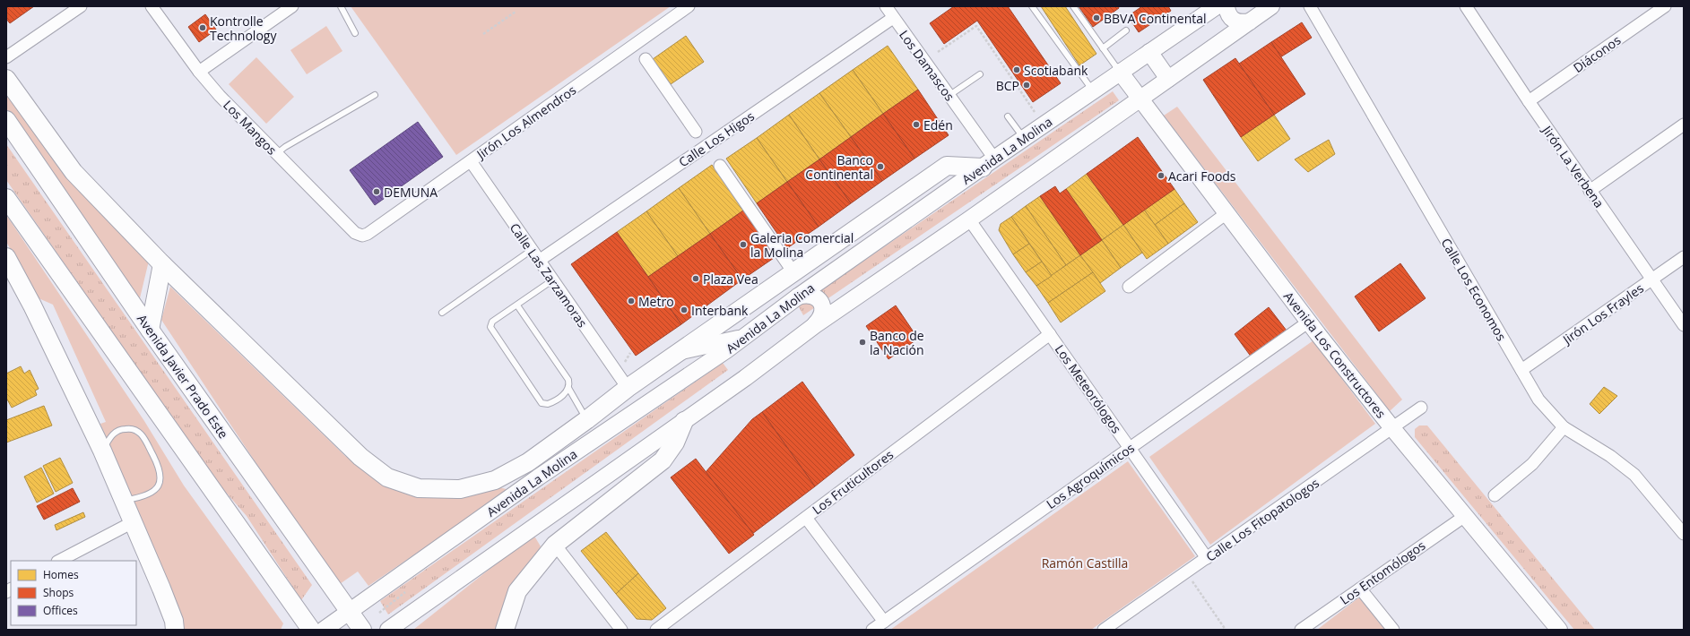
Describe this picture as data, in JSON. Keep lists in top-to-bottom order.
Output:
{
  "streets": {
    "main road": ["Avenida La Molina", "Avenida Los Constructores", "Avenida Javier Prado Este"],
    "street": [
      "Diáconos",
      "Los Damascos",
      "Jirón Los Almendros",
      "Los Mangos",
      "Calle Los Higos",
      "Jirón La Verbena",
      "Calle Las Zarzamoras",
      "Calle Los Economos",
      "Jirón Los Frayles",
      "Los Meteorólogos",
      "Los Agroquímicos",
      "Los Fruticultores",
      "Calle Los Fitopatologos",
      "Los Entomólogos"
    ]
  },
  "crossings": [
    ["Diáconos", "Jirón La Verbena"],
    ["Los Damascos", "Calle Los Higos"],
    ["Los Damascos", "Avenida La Molina"],
    ["Jirón Los Almendros", "Los Mangos"],
    ["Jirón Los Almendros", "Calle Las Zarzamoras"],
    ["Calle Los Higos", "Calle Las Zarzamoras"],
    ["Avenida La Molina", "Avenida Los Constructores"],
    ["Avenida La Molina", "Avenida Javier Prado Este"],
    ["Jirón La Verbena", "Jirón Los Frayles"],
    ["Calle Los Economos", "Jirón Los Frayles"],
    ["Avenida Los Constructores", "Los Agroquímicos"],
    ["Avenida Los Constructores", "Calle Los Fitopatologos"],
    ["Avenida Los Constructores", "Los Entomólogos"],
    ["Los Meteorólogos", "Los Agroquímicos"],
    ["Los Meteorólogos", "Los Fruticultores"],
    ["Los Meteorólogos", "Calle Los Fitopatologos"]
  ],
  "parks": ["Ramón Castilla"],
  "places": [
    "BBVA Continental",
    "Kontrolle Technology",
    "Scotiabank",
    "BCP",
    "Edén",
    "Banco Continental",
    "Acari Foods",
    "DEMUNA",
    "Galeria Comercial la Molina",
    "Plaza Vea",
    "Metro",
    "Interbank",
    "Banco de la Nación"
  ],
  "legend": ["Homes", "Shops", "Offices"]
}
